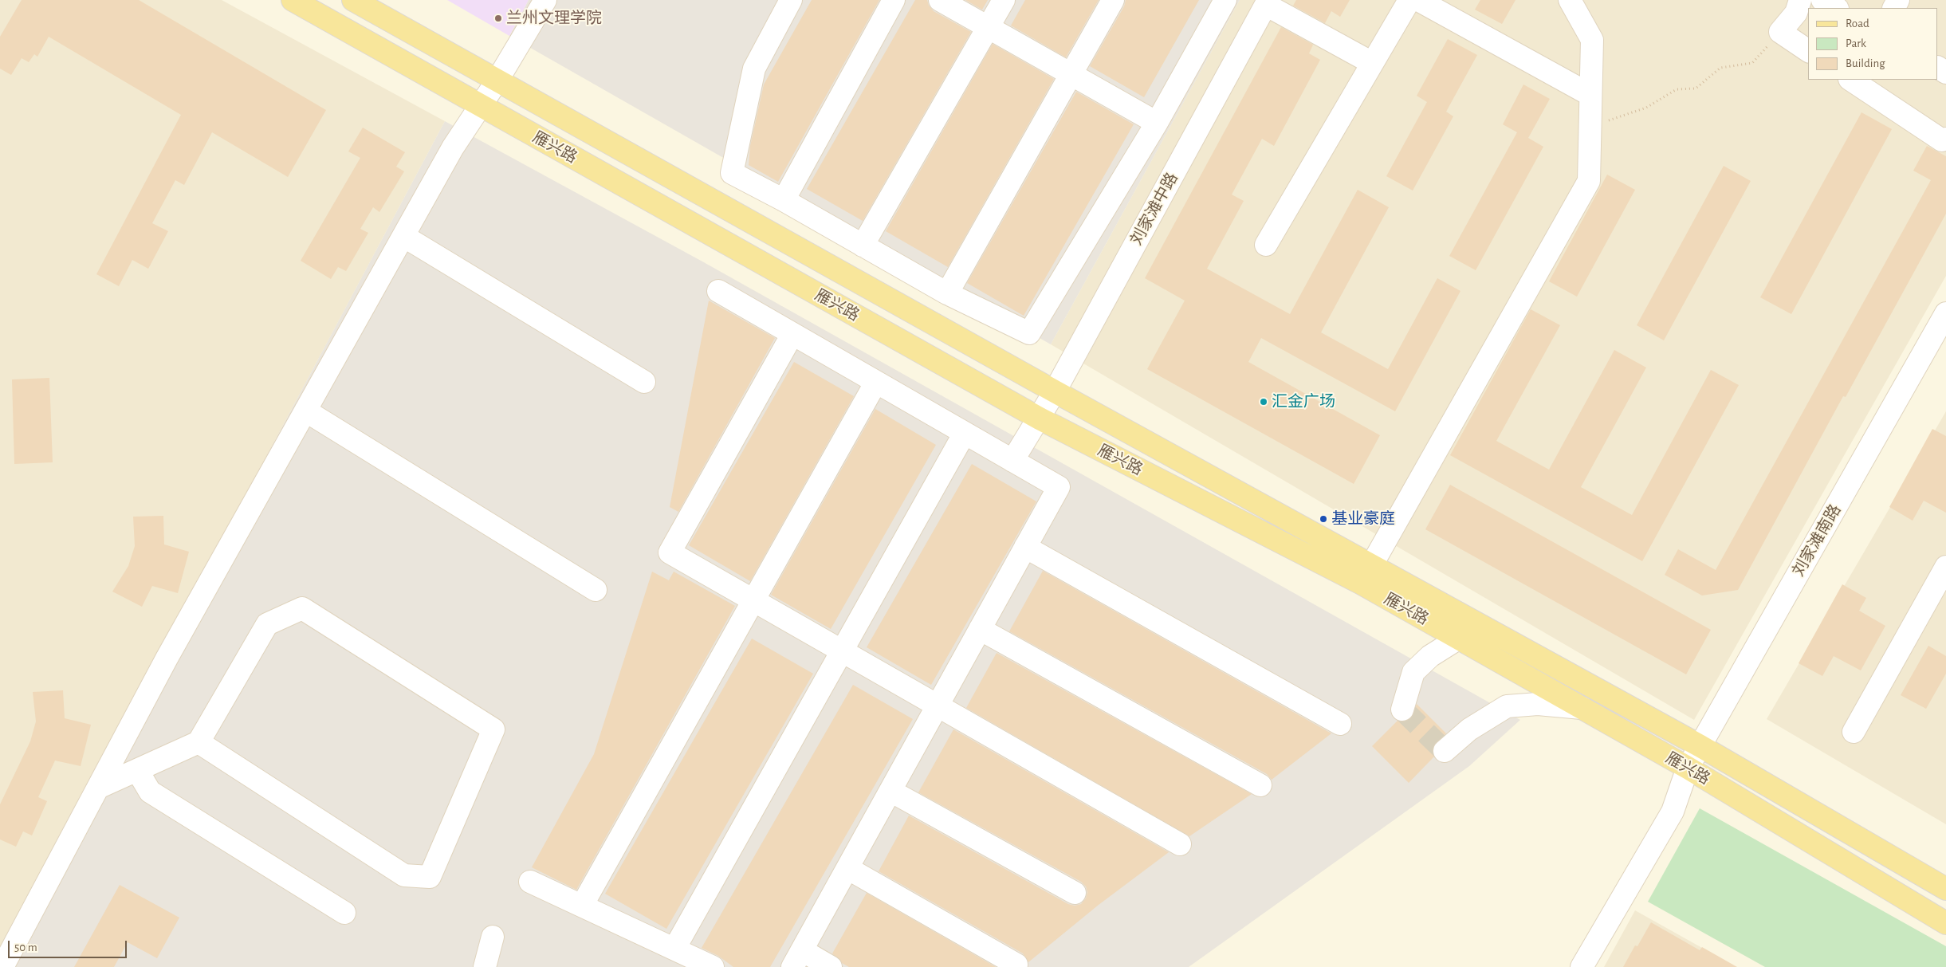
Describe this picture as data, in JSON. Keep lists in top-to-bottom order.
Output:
{
  "streets": {
    "main road": ["雁兴路"],
    "street": ["刘家滩中路", "刘家滩南路"]
  },
  "crossings": [
    ["雁兴路", "刘家滩中路"],
    ["雁兴路", "刘家滩南路"]
  ],
  "places": ["兰州文理学院", "汇金广场", "基业豪庭"],
  "legend": ["Road", "Park", "Building"],
  "scale_bar": "50 m"
}
